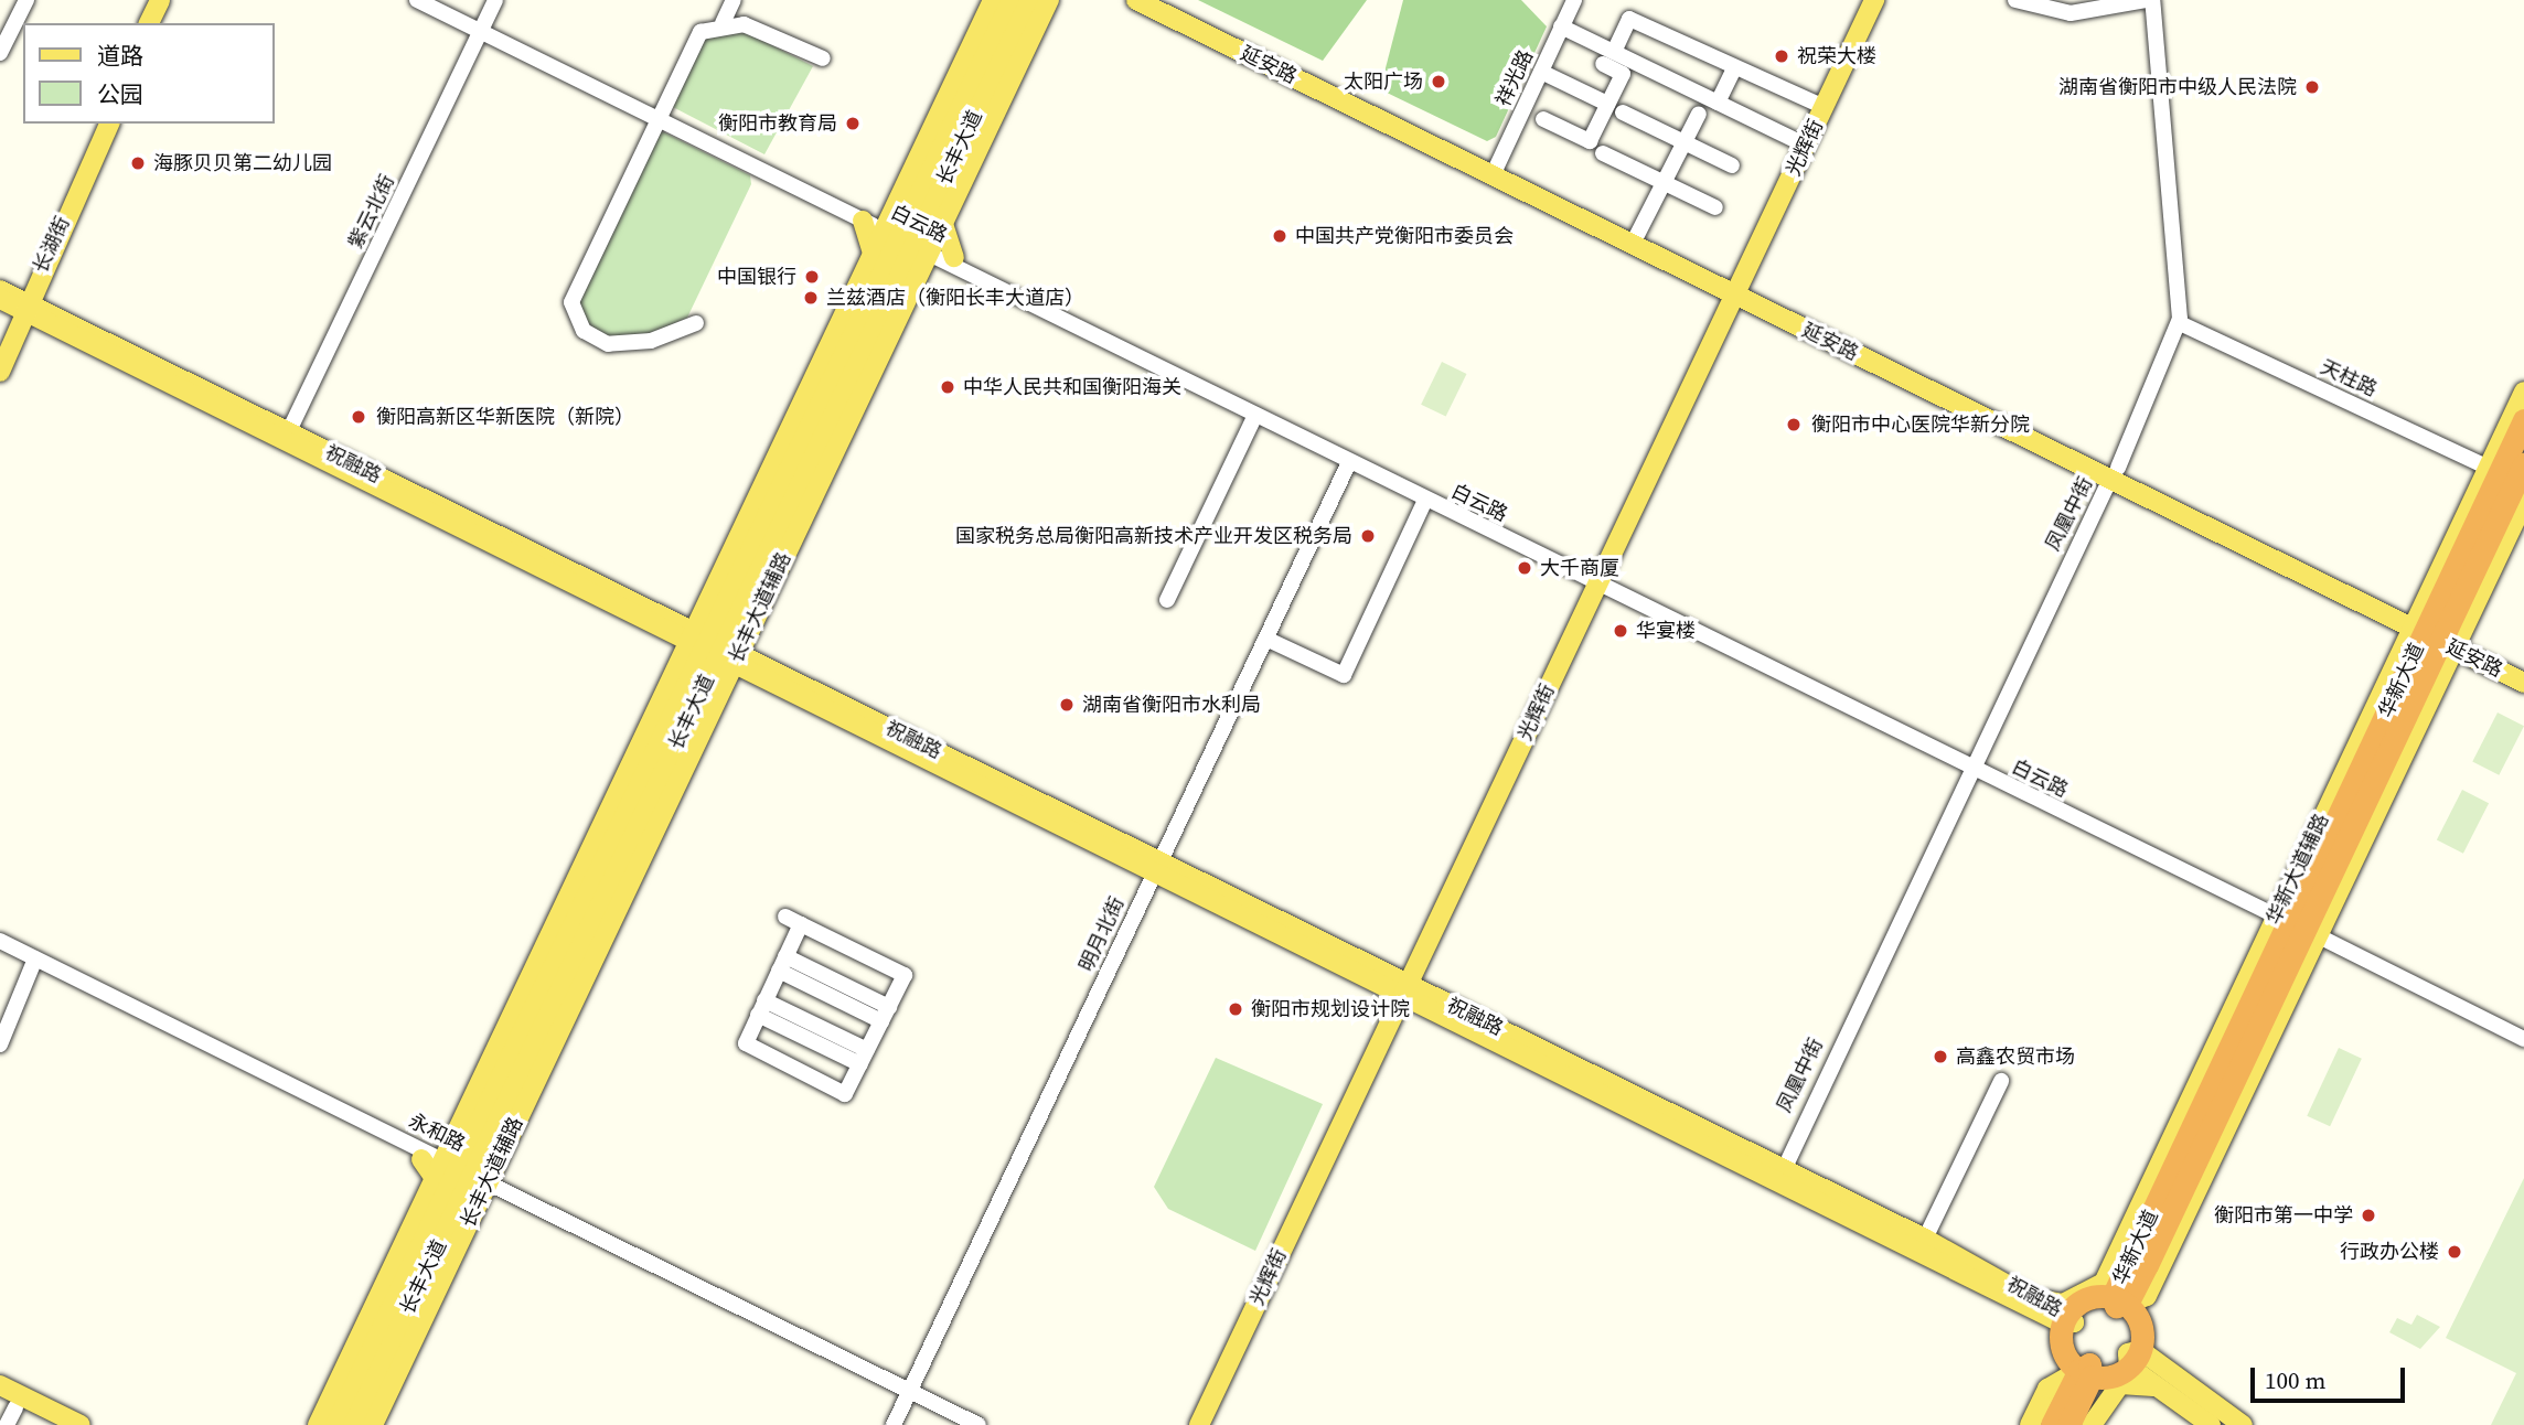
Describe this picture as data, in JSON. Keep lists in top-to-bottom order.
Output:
{
  "streets": {
    "highway": ["华新大道"],
    "main road": [
      "延安路",
      "长丰大道",
      "光辉街",
      "长湖街",
      "祝融路",
      "长丰大道辅路",
      "华新大道辅路"
    ],
    "street": [
      "祥光路",
      "紫云北街",
      "白云路",
      "天柱路",
      "凤凰中街",
      "明月北街",
      "永和路"
    ]
  },
  "crossings": [
    ["延安路", "祥光路"],
    ["延安路", "光辉街"],
    ["延安路", "凤凰中街"],
    ["延安路", "华新大道"],
    ["延安路", "华新大道辅路"],
    ["长丰大道", "白云路"],
    ["长丰大道", "祝融路"],
    ["长丰大道", "长丰大道辅路"],
    ["光辉街", "白云路"],
    ["光辉街", "祝融路"],
    ["紫云北街", "白云路"],
    ["紫云北街", "祝融路"],
    ["白云路", "凤凰中街"],
    ["白云路", "长丰大道辅路"],
    ["白云路", "华新大道"],
    ["白云路", "华新大道辅路"],
    ["白云路", "明月北街"],
    ["长湖街", "祝融路"],
    ["天柱路", "凤凰中街"],
    ["天柱路", "华新大道"],
    ["天柱路", "华新大道辅路"],
    ["祝融路", "凤凰中街"],
    ["祝融路", "长丰大道辅路"],
    ["祝融路", "华新大道"],
    ["祝融路", "华新大道辅路"],
    ["祝融路", "明月北街"],
    ["华新大道", "华新大道辅路"]
  ],
  "places": [
    "祝荣大楼",
    "太阳广场",
    "湖南省衡阳市中级人民法院",
    "衡阳市教育局",
    "海豚贝贝第二幼儿园",
    "中国共产党衡阳市委员会",
    "中国银行",
    "兰兹酒店（衡阳长丰大道店）",
    "中华人民共和国衡阳海关",
    "衡阳高新区华新医院（新院）",
    "衡阳市中心医院华新分院",
    "国家税务总局衡阳高新技术产业开发区税务局",
    "大千商厦",
    "华宴楼",
    "湖南省衡阳市水利局",
    "衡阳市规划设计院",
    "高鑫农贸市场",
    "衡阳市第一中学",
    "行政办公楼"
  ],
  "legend": ["道路", "公园"],
  "scale_bar": "100 m"
}
